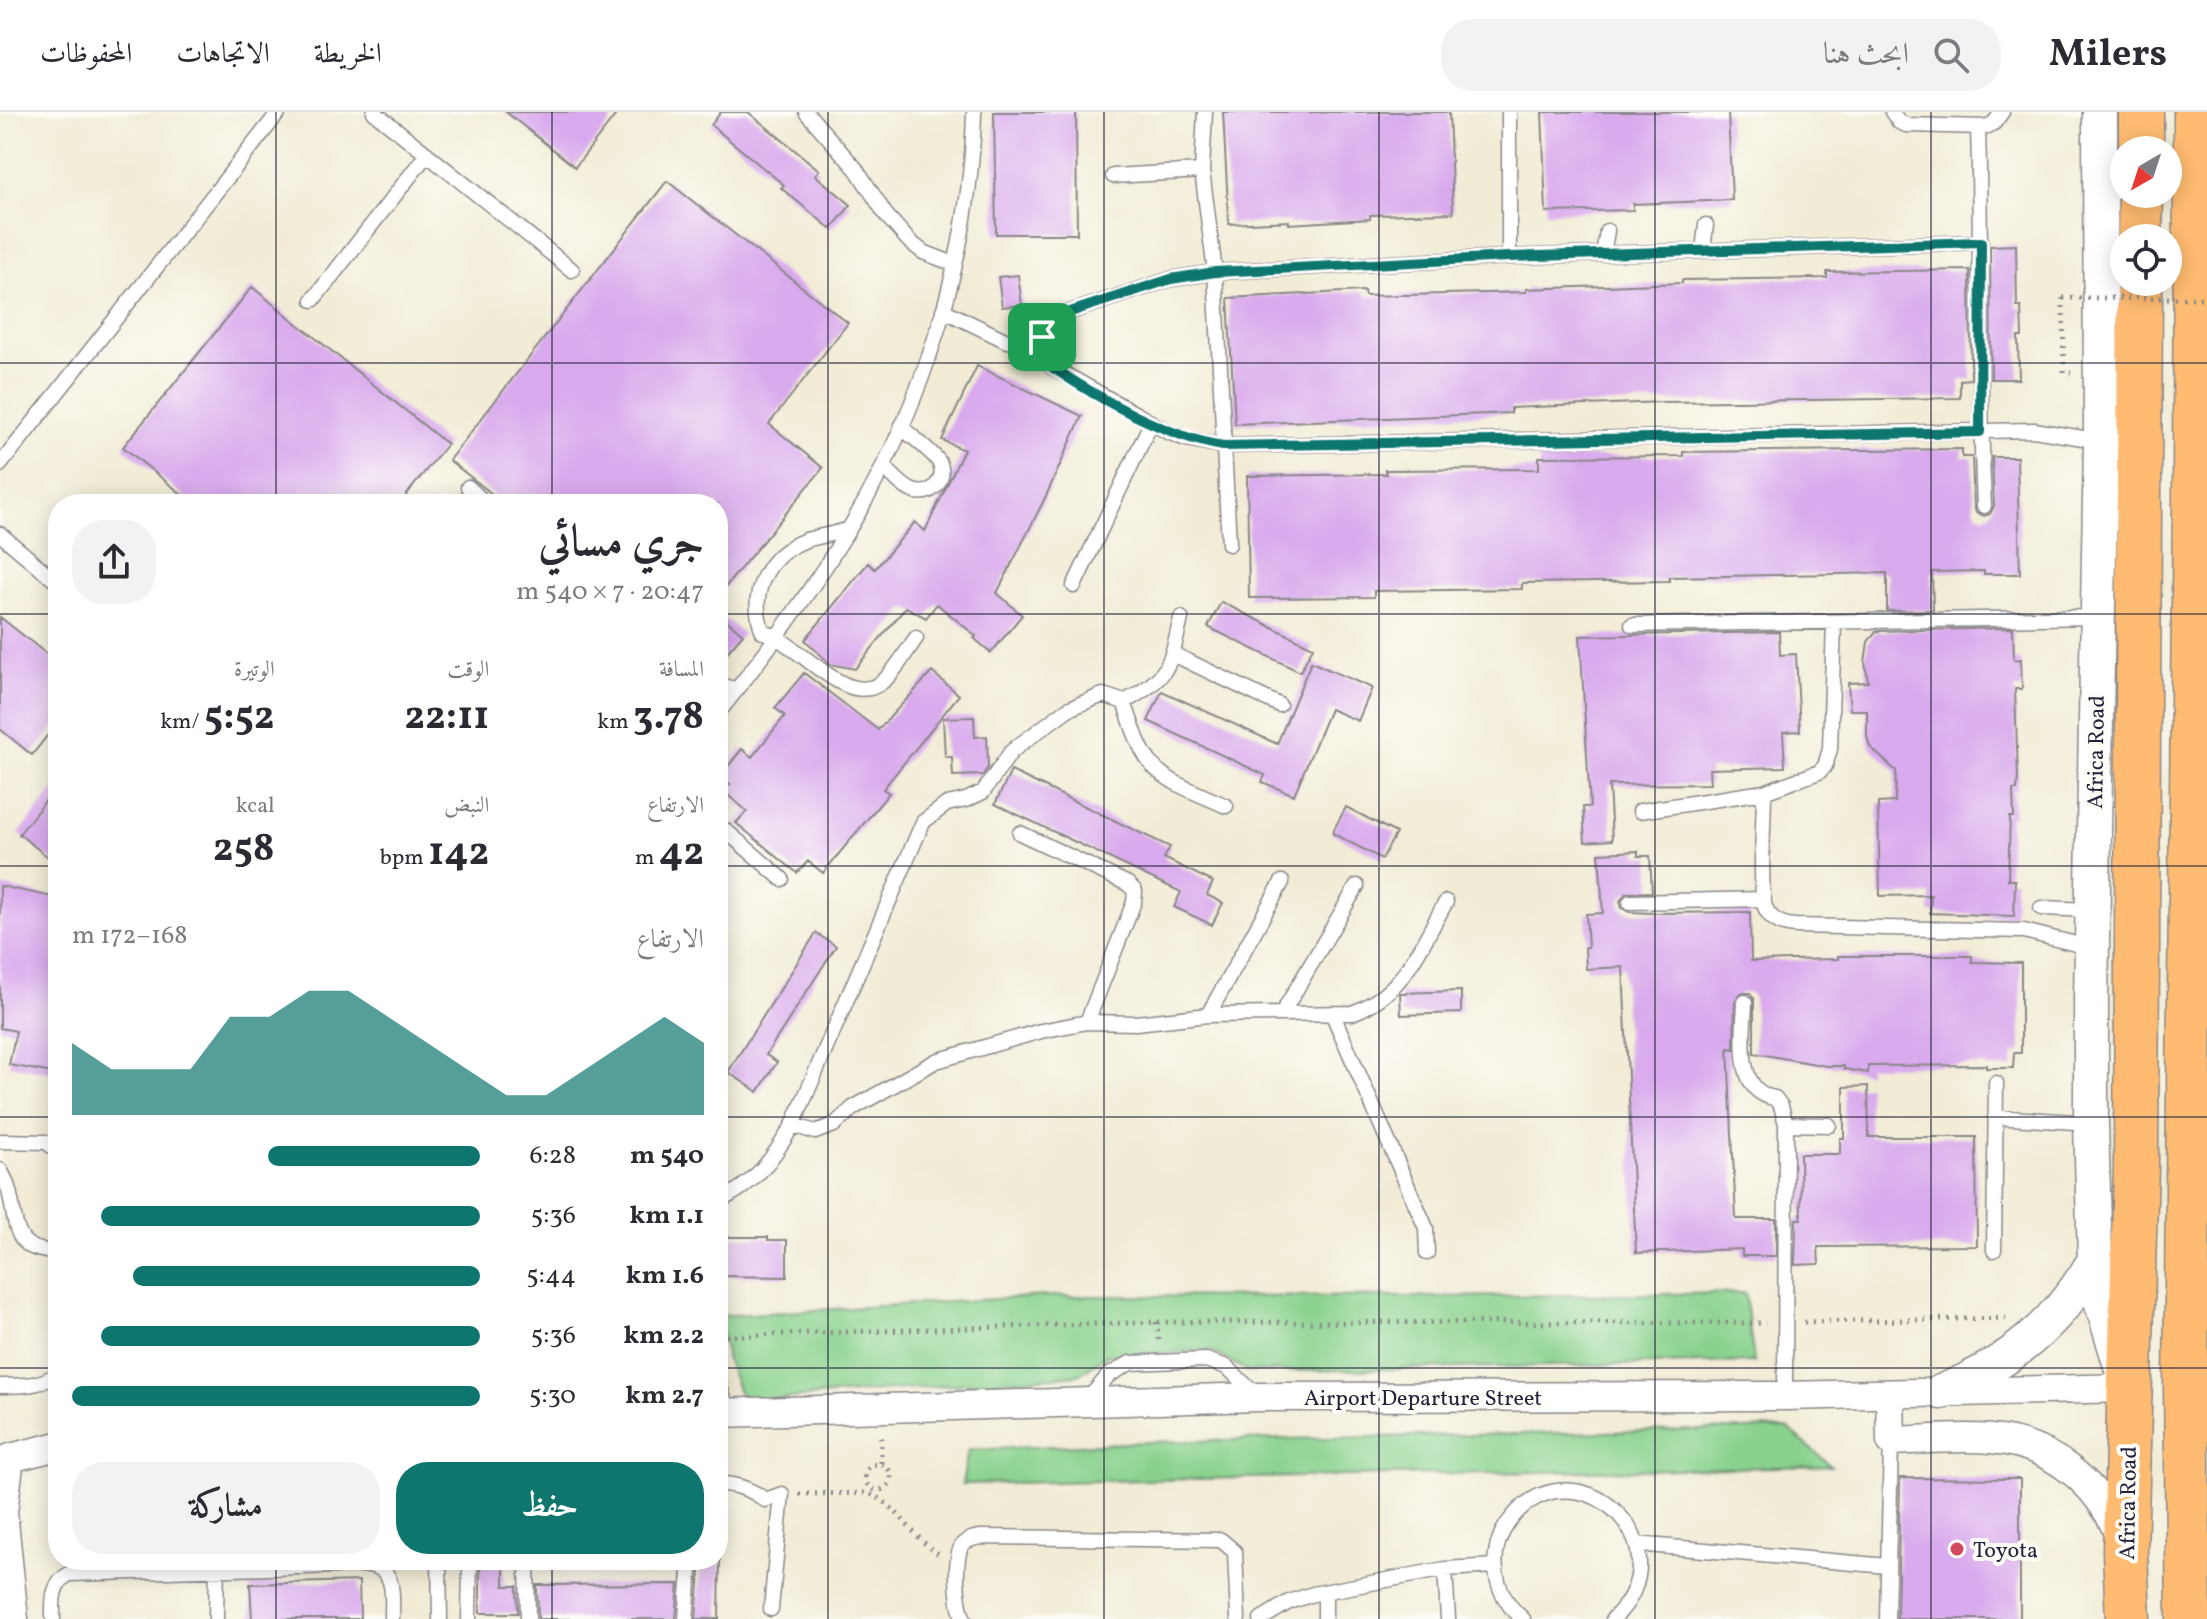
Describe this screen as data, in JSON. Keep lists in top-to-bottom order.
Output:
{
  "streets": {
    "highway": ["Africa Road"],
    "street": ["Airport Departure Street"]
  },
  "crossings": [
    ["Africa Road", "Airport Departure Street"]
  ],
  "places": ["Toyota"],
  "north": "bottom left",
  "page": {
    "header": "Milers",
    "search": "ابحث هنا",
    "nav": ["الخريطة", "الاتجاهات", "المحفوظات"],
    "heading": ["جري مسائي", "20:47 · 7 × 540 m"],
    "stats": [
      ["المسافة", "3.78 km"],
      ["الوقت", "22:11"],
      ["الوتيرة", "5:52 /km"],
      ["الارتفاع", "42 m"],
      ["النبض", "142 bpm"],
      ["kcal", "258"]
    ],
    "chart": ["الارتفاع", "168–172 m"],
    "list": [
      {
        "name": "540 m",
        "note": "6:28"
      },
      {
        "name": "1.1 km",
        "note": "5:36"
      },
      {
        "name": "1.6 km",
        "note": "5:44"
      },
      {
        "name": "2.2 km",
        "note": "5:36"
      },
      {
        "name": "2.7 km",
        "note": "5:30"
      }
    ],
    "buttons": ["حفظ", "مشاركة"]
  }
}
